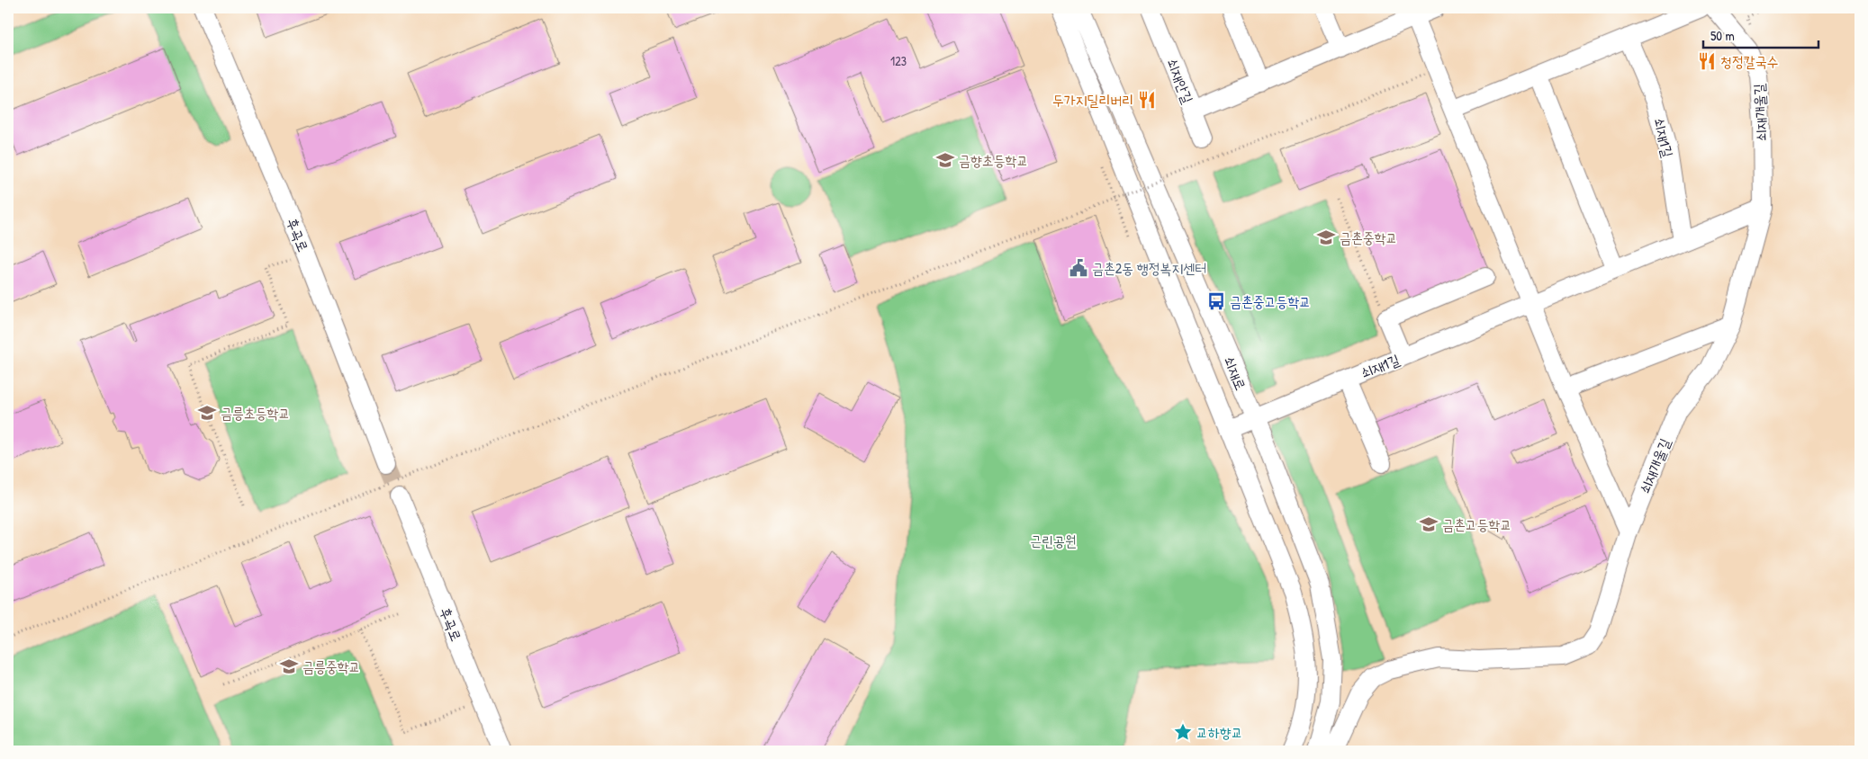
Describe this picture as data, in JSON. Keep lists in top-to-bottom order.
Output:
{
  "streets": {
    "street": [
      "쇠재안길",
      "쇠재개울길",
      "쇠재1길",
      "후곡로",
      "쇠재로"
    ]
  },
  "crossings": [
    ["쇠재개울길", "쇠재1길"],
    ["쇠재1길", "쇠재로"]
  ],
  "parks": ["근린공원"],
  "places": {
    "restaurant": ["청정칼국수", "두가지딜리버리"],
    "school or university": [
      "금향초등학교",
      "금촌중학교",
      "금릉초등학교",
      "금촌고등학교",
      "금릉중학교"
    ],
    "public building": ["금촌2동 행정복지센터"],
    "bus stop": ["금촌중고등학교"],
    "place": ["교하향교"]
  },
  "house_numbers": ["123"],
  "scale_bar": "50 m"
}
